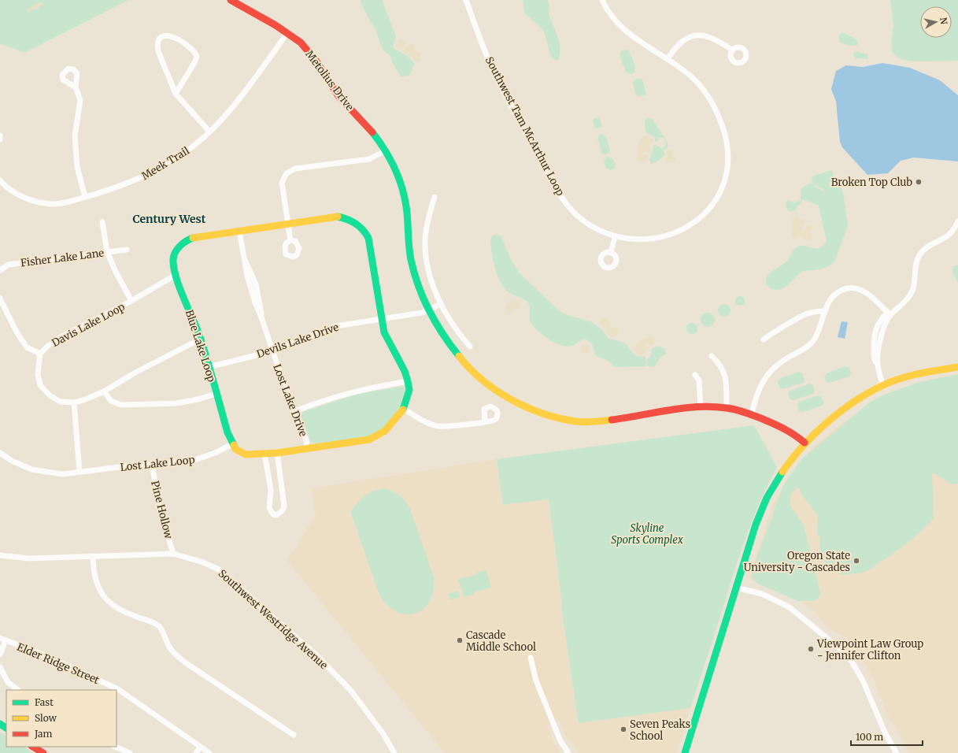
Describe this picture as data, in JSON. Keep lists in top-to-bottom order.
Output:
{
  "streets": {
    "street": [
      "Metolius Drive",
      "Southwest Tam McArthur Loop",
      "Meek Trail",
      "Fisher Lake Lane",
      "Davis Lake Loop",
      "Devils Lake Drive",
      "Blue Lake Loop",
      "Lost Lake Drive",
      "Lost Lake Loop",
      "Pine Hollow",
      "Southwest Westridge Avenue",
      "Elder Ridge Street"
    ]
  },
  "crossings": [
    ["Metolius Drive", "Meek Trail"],
    ["Metolius Drive", "Devils Lake Drive"],
    ["Davis Lake Loop", "Blue Lake Loop"],
    ["Devils Lake Drive", "Blue Lake Loop"],
    ["Devils Lake Drive", "Lost Lake Drive"],
    ["Blue Lake Loop", "Lost Lake Drive"],
    ["Blue Lake Loop", "Lost Lake Loop"],
    ["Lost Lake Loop", "Pine Hollow"],
    ["Pine Hollow", "Southwest Westridge Avenue"]
  ],
  "districts": ["Century West"],
  "parks": ["Skyline Sports Complex"],
  "places": [
    "Broken Top Club",
    "Oregon State University - Cascades",
    "Cascade Middle School",
    "Viewpoint Law Group - Jennifer Clifton",
    "Seven Peaks School"
  ],
  "legend": ["Fast", "Slow", "Jam"],
  "scale_bar": "100 m",
  "north": "right"
}
